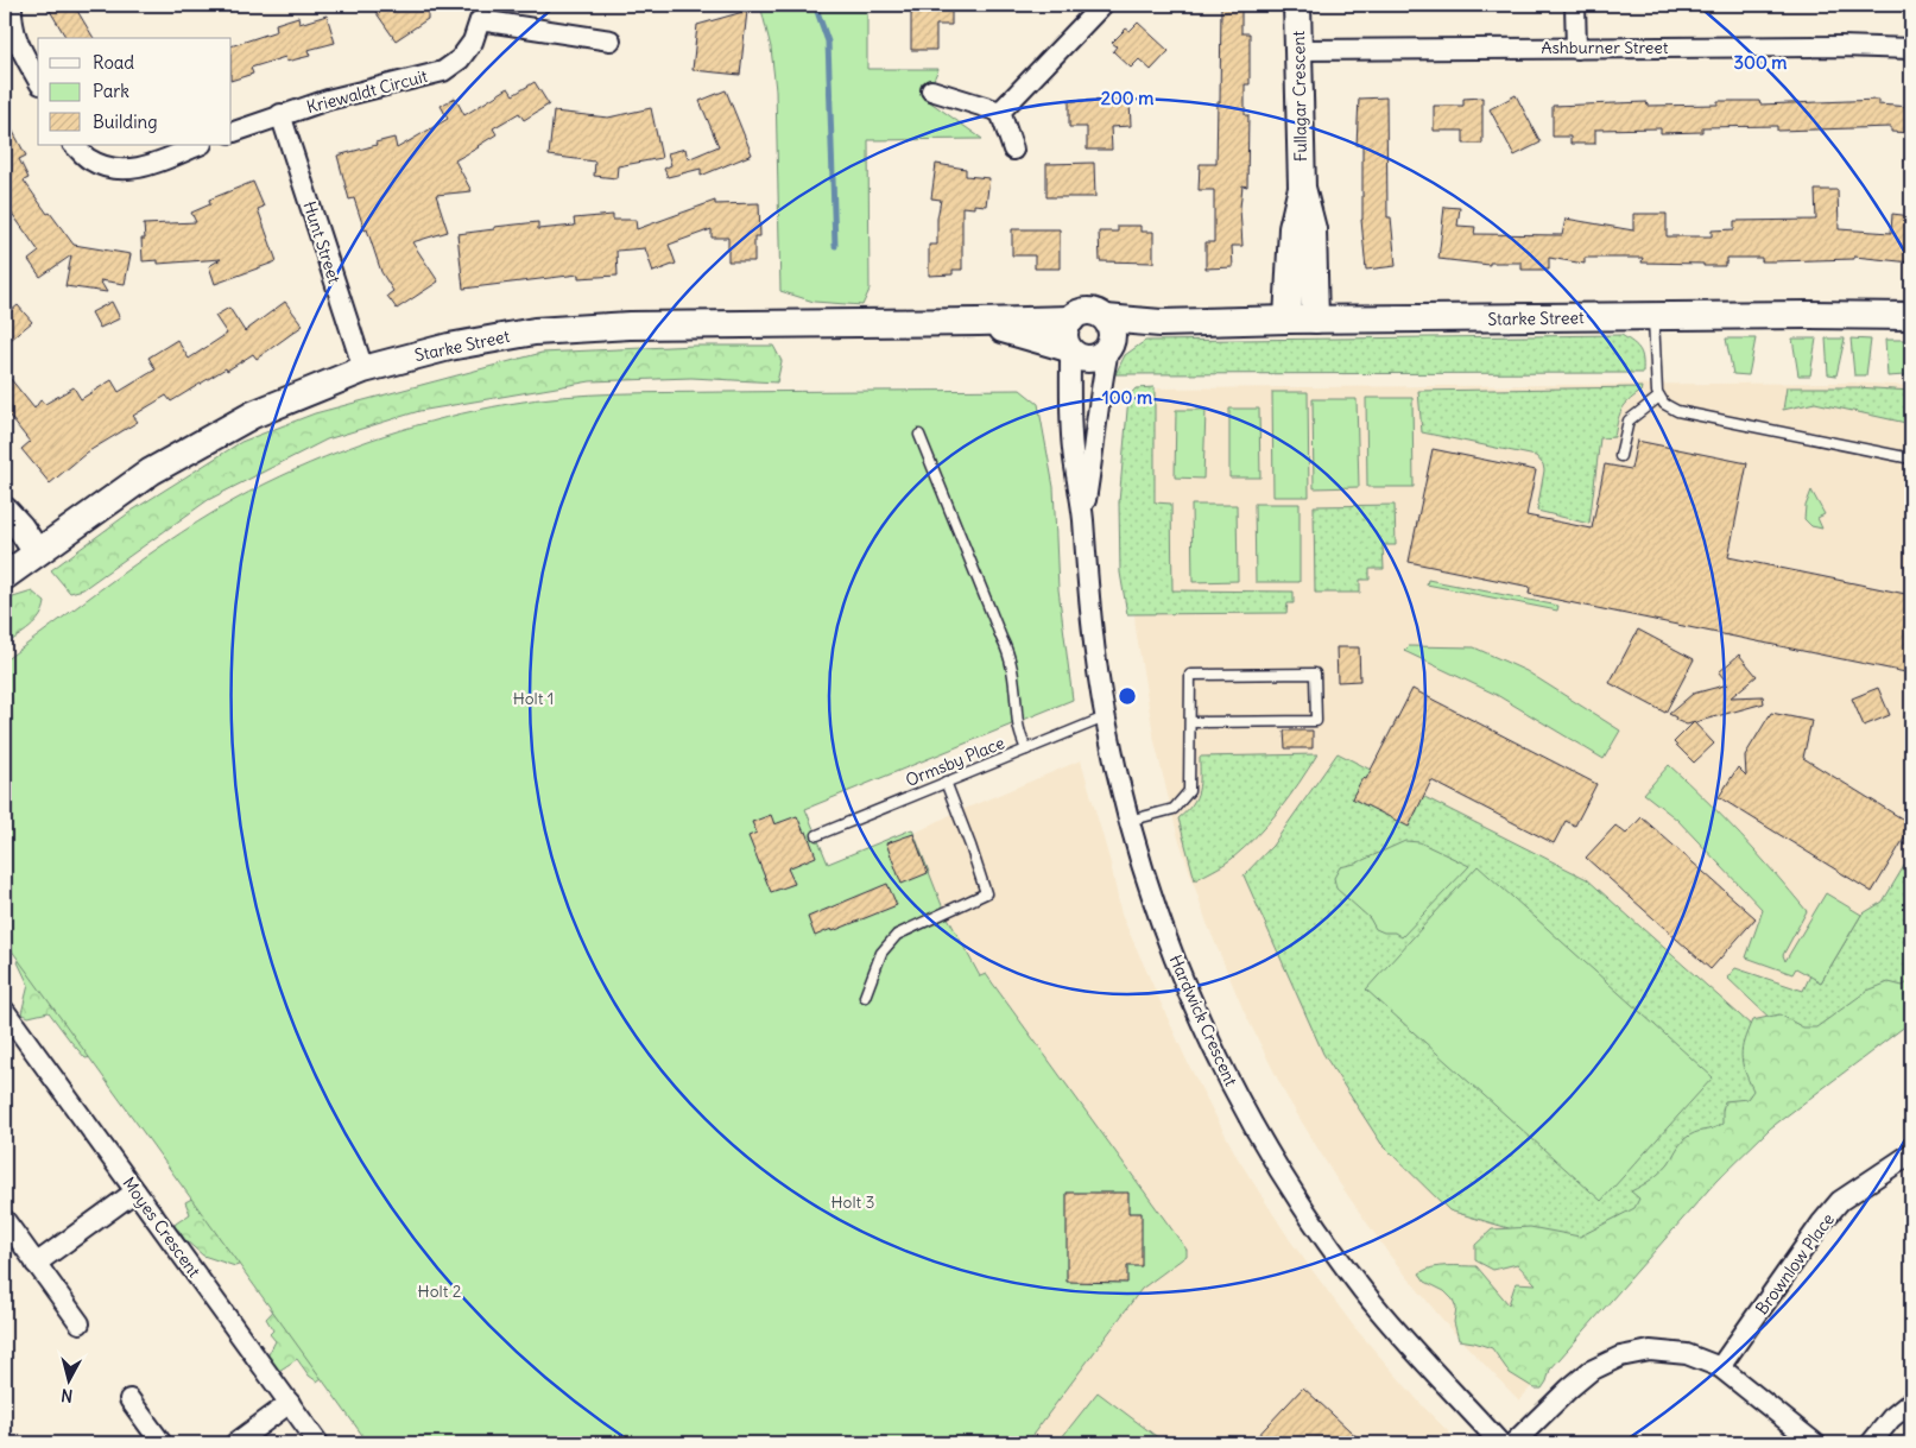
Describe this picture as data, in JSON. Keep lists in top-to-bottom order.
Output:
{
  "streets": {
    "street": [
      "Ashburner Street",
      "Kriewaldt Circuit",
      "Fullagar Crescent",
      "Hunt Street",
      "Starke Street",
      "Hardwick Crescent",
      "Moyes Crescent",
      "Brownlow Place"
    ],
    "lane": ["Ormsby Place"]
  },
  "crossings": [
    ["Ashburner Street", "Fullagar Crescent"],
    ["Kriewaldt Circuit", "Hunt Street"],
    ["Fullagar Crescent", "Starke Street"],
    ["Hunt Street", "Starke Street"],
    ["Starke Street", "Hardwick Crescent"],
    ["Ormsby Place", "Hardwick Crescent"]
  ],
  "parks": ["Holt 1", "Holt 3", "Holt 2"],
  "legend": ["Road", "Park", "Building"],
  "north": "bottom",
  "rings": ["300 m", "200 m", "100 m"]
}
